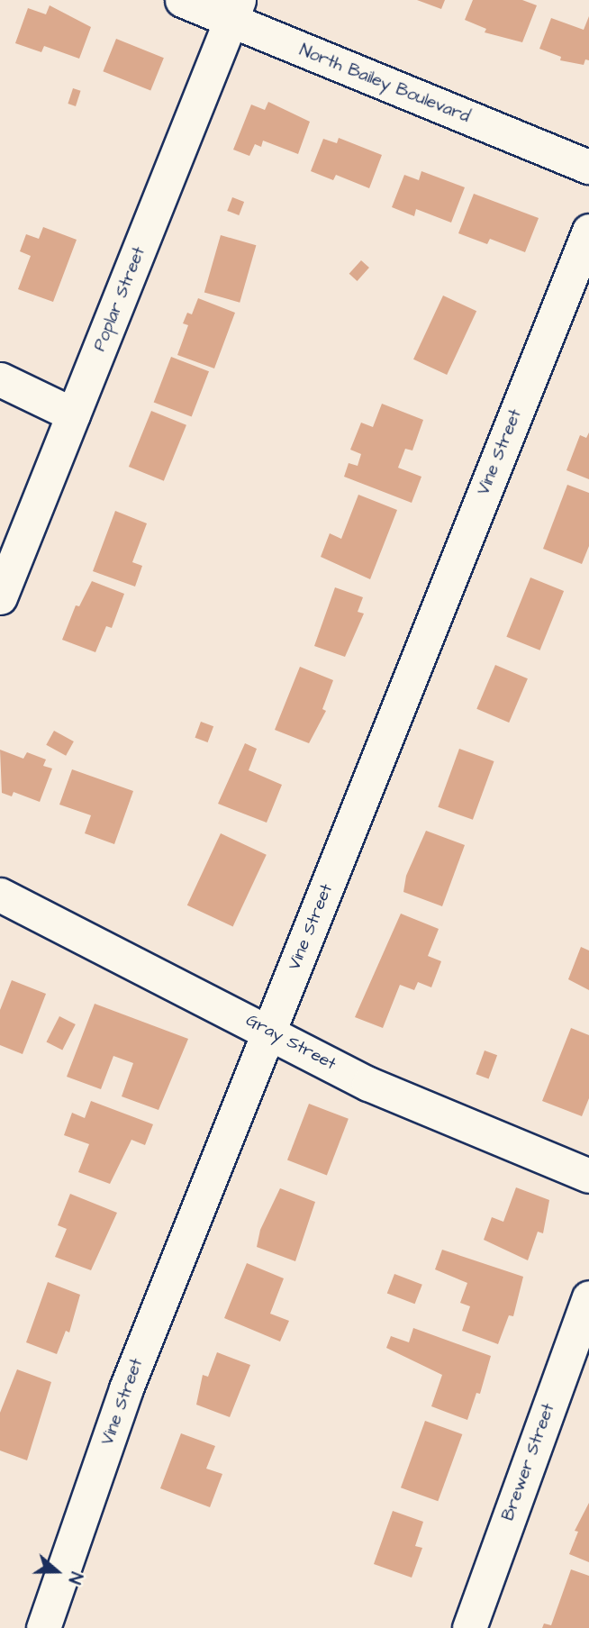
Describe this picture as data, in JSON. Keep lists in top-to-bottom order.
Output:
{
  "streets": {
    "street": [
      "North Bailey Boulevard",
      "Poplar Street",
      "Vine Street",
      "Gray Street",
      "Brewer Street"
    ]
  },
  "crossings": [
    ["North Bailey Boulevard", "Poplar Street"],
    ["Vine Street", "Gray Street"]
  ],
  "north": "right"
}
